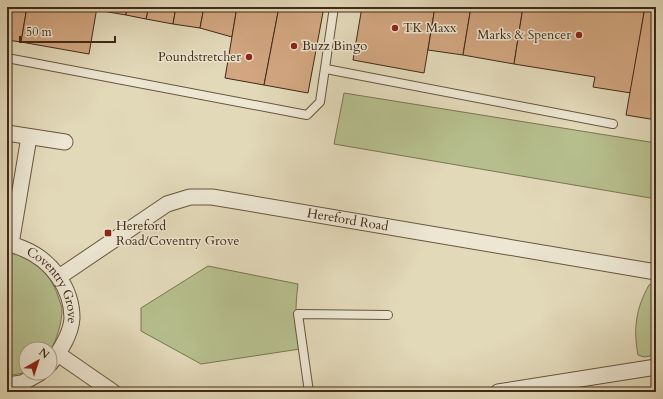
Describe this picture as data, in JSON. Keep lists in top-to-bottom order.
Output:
{
  "streets": {
    "street": ["Hereford Road", "Coventry Grove"]
  },
  "crossings": [
    ["Hereford Road", "Coventry Grove"]
  ],
  "places": {
    "other": [
      "TK Maxx",
      "Marks & Spencer",
      "Buzz Bingo",
      "Poundstretcher"
    ],
    "transit": ["Hereford Road/Coventry Grove"]
  },
  "scale_bar": "50 m",
  "north": "top right"
}
